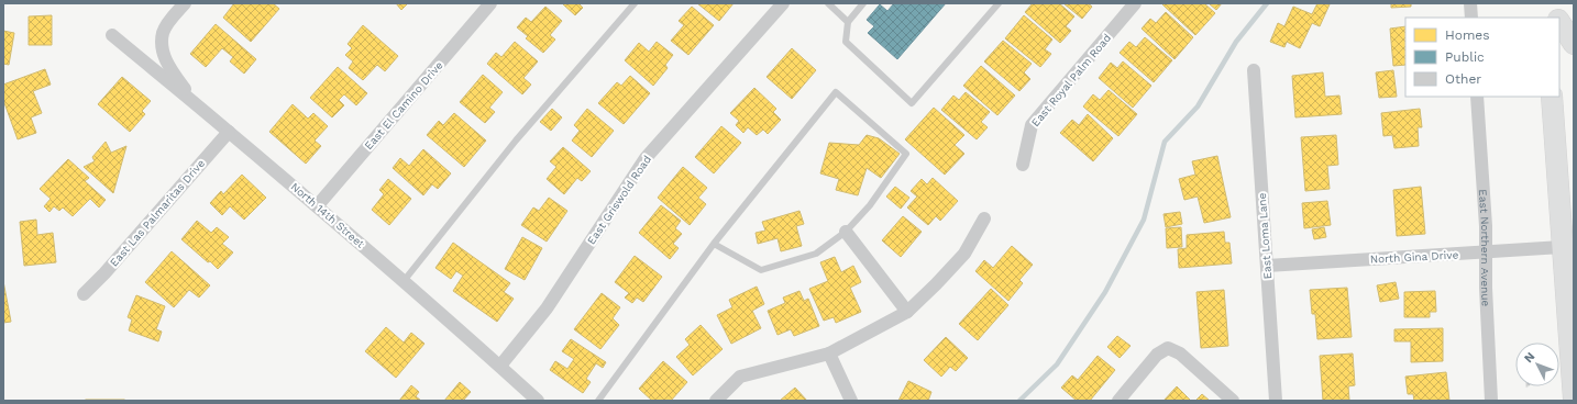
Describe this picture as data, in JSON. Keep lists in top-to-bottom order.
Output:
{
  "streets": {
    "street": [
      "East Royal Palm Road",
      "East El Camino Drive",
      "East Griswold Road",
      "East Las Palmaritas Drive",
      "North 14th Street",
      "East Loma Lane",
      "East Northern Avenue",
      "North Gina Drive"
    ]
  },
  "crossings": [
    ["East El Camino Drive", "North 14th Street"],
    ["East Griswold Road", "North 14th Street"],
    ["East Las Palmaritas Drive", "North 14th Street"],
    ["East Loma Lane", "North Gina Drive"],
    ["East Northern Avenue", "North Gina Drive"]
  ],
  "legend": ["Homes", "Public", "Other"],
  "north": "top left"
}
